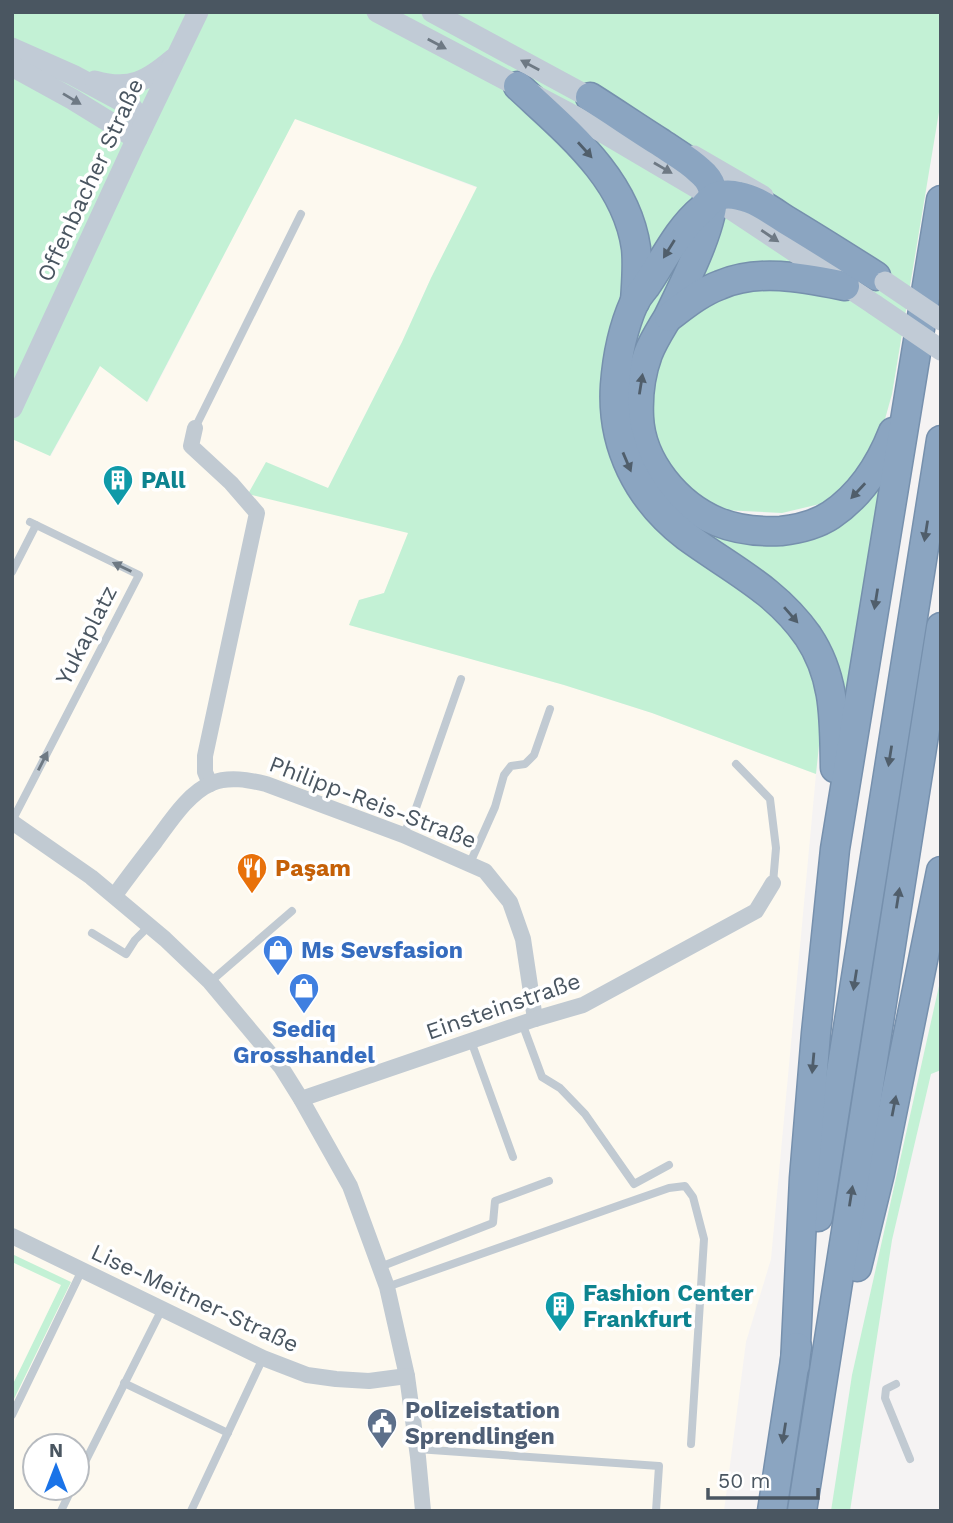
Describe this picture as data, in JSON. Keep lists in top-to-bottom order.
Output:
{
  "streets": {
    "main road": ["Offenbacher Straße"],
    "street": ["Philipp-Reis-Straße", "Einsteinstraße", "Lise-Meitner-Straße"],
    "lane": ["Yukaplatz"]
  },
  "crossings": [
    ["Philipp-Reis-Straße", "Einsteinstraße"]
  ],
  "places": {
    "building": ["PAll", "Fashion Center Frankfurt"],
    "restaurant": ["Paşam"],
    "shop": ["Ms Sevsfasion", "Sediq Grosshandel"],
    "public building": ["Polizeistation Sprendlingen"]
  },
  "scale_bar": "50 m",
  "north": "top"
}
